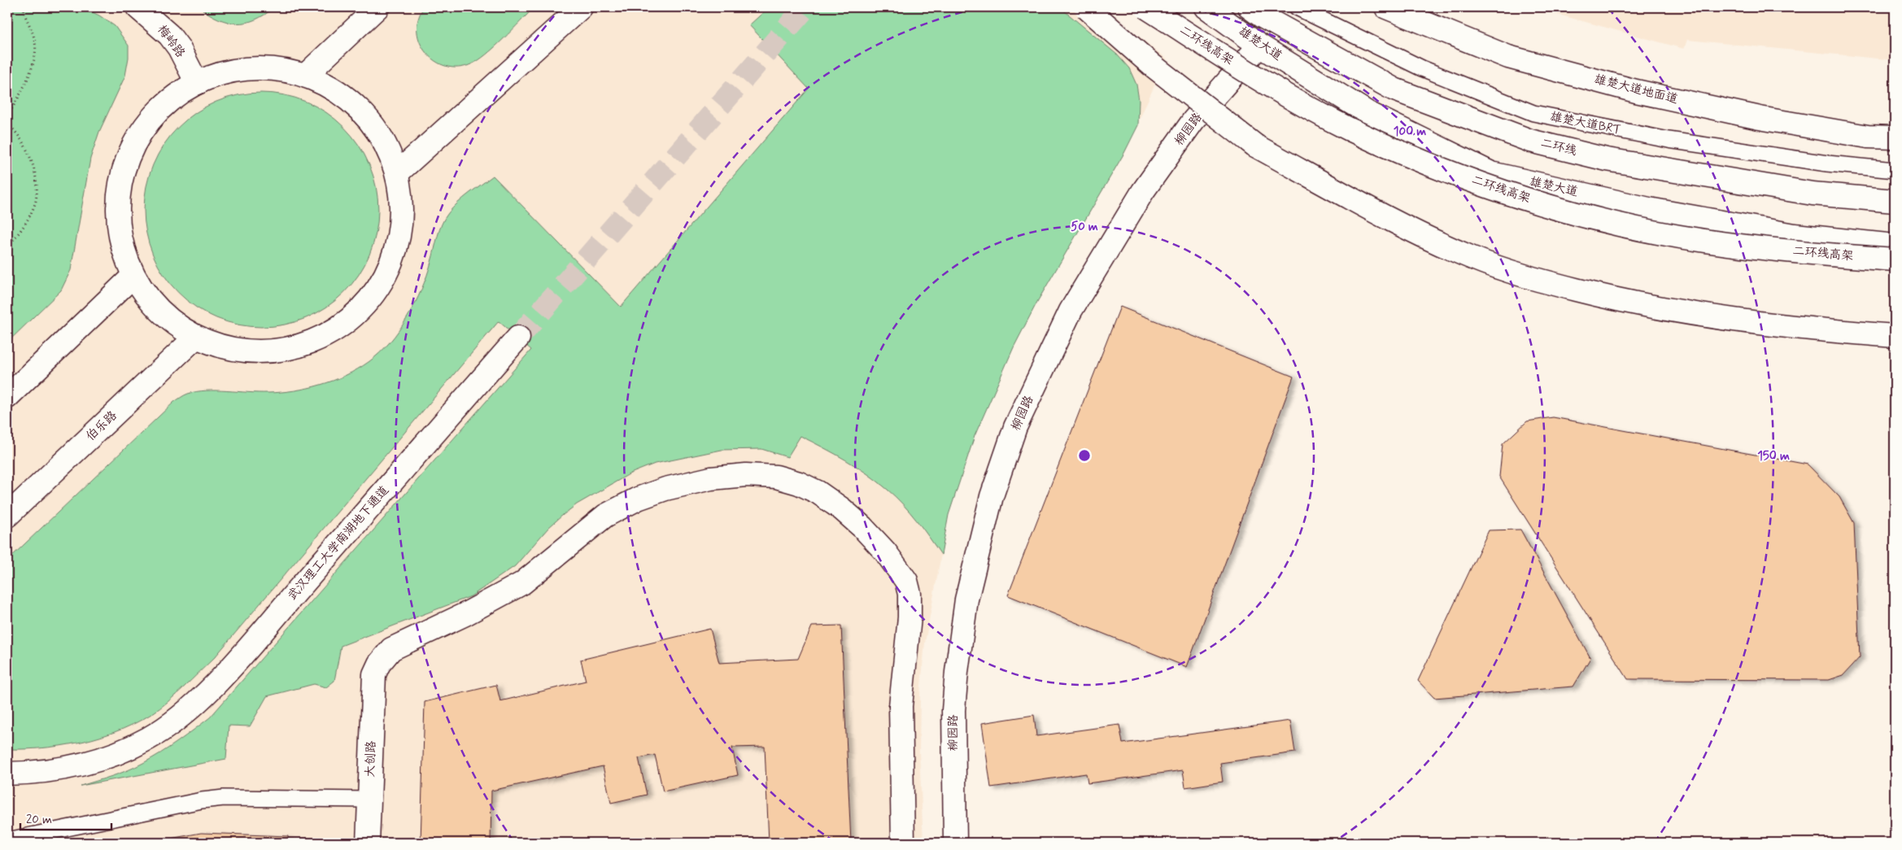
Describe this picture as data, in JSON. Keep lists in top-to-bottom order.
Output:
{
  "streets": {
    "main road": [
      "梅岭路",
      "雄楚大道",
      "二环线高架",
      "雄楚大道地面道",
      "柳园路",
      "二环线",
      "伯乐路",
      "武汉理工大学南湖地下通道",
      "大创路"
    ],
    "lane": ["雄楚大道BRT"]
  },
  "crossings": [
    ["雄楚大道", "柳园路"]
  ],
  "scale_bar": "20 m",
  "rings": ["100 m", "50 m", "150 m"]
}
